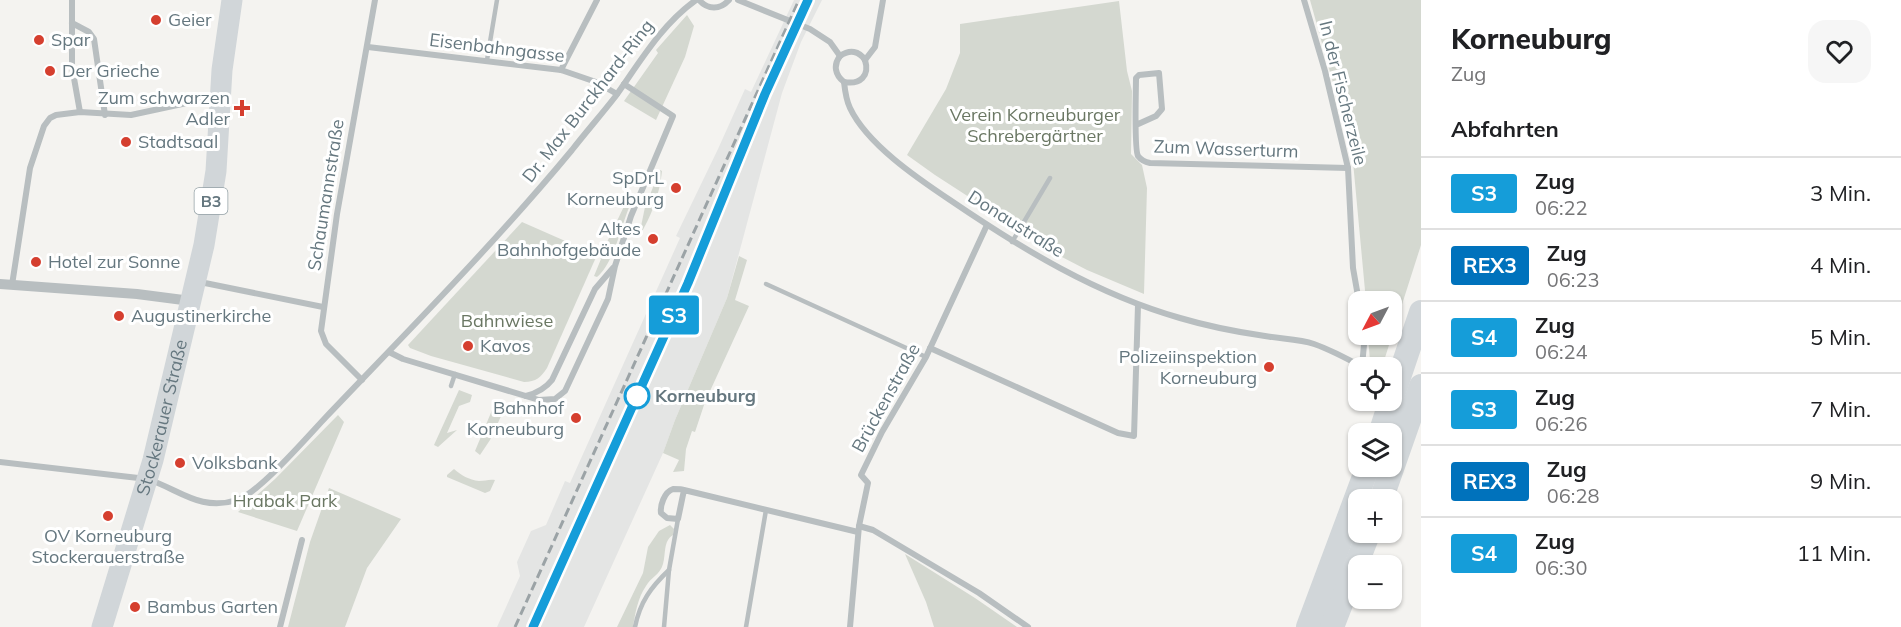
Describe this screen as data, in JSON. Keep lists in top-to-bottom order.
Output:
{
  "streets": {
    "main road": ["B3", "Stockerauer Straße"],
    "street": [
      "Eisenbahngasse",
      "In der Fischerzeile",
      "Dr. Max Burckhard-Ring",
      "Zum Wasserturm",
      "Schaumannstraße",
      "Donaustraße",
      "Brückenstraße"
    ]
  },
  "crossings": [
    ["Eisenbahngasse", "Dr. Max Burckhard-Ring"],
    ["Eisenbahngasse", "Schaumannstraße"],
    ["In der Fischerzeile", "Zum Wasserturm"],
    ["Dr. Max Burckhard-Ring", "Schaumannstraße"],
    ["Dr. Max Burckhard-Ring", "Stockerauer Straße"],
    ["B3", "Stockerauer Straße"],
    ["Donaustraße", "Brückenstraße"]
  ],
  "parks": ["Verein Korneuburger Schrebergärtner", "Bahnwiese", "Hrabak Park"],
  "places": {
    "other": [
      "Geier",
      "Spar",
      "Der Grieche",
      "Stadtsaal",
      "SpDrL Korneuburg",
      "Altes Bahnhofgebäude",
      "Hotel zur Sonne",
      "Augustinerkirche",
      "Kavos",
      "Polizeiinspektion Korneuburg",
      "Korneuburg",
      "Bahnhof Korneuburg",
      "Volksbank",
      "OV Korneuburg Stockerauerstraße",
      "Bambus Garten"
    ],
    "health": ["Zum schwarzen Adler"]
  },
  "north": "bottom left",
  "page": {
    "on_map": "S3",
    "heading": [
      ["Korneuburg", "Zug"],
      "Abfahrten"
    ],
    "list": [
      {
        "mark": "S3",
        "name": "Zug",
        "note": "06:22",
        "value": "3 Min."
      },
      {
        "mark": "REX3",
        "name": "Zug",
        "note": "06:23",
        "value": "4 Min."
      },
      {
        "mark": "S4",
        "name": "Zug",
        "note": "06:24",
        "value": "5 Min."
      },
      {
        "mark": "S3",
        "name": "Zug",
        "note": "06:26",
        "value": "7 Min."
      },
      {
        "mark": "REX3",
        "name": "Zug",
        "note": "06:28",
        "value": "9 Min."
      },
      {
        "mark": "S4",
        "name": "Zug",
        "note": "06:30",
        "value": "11 Min."
      }
    ],
    "map_buttons": ["+", "−"]
  }
}
